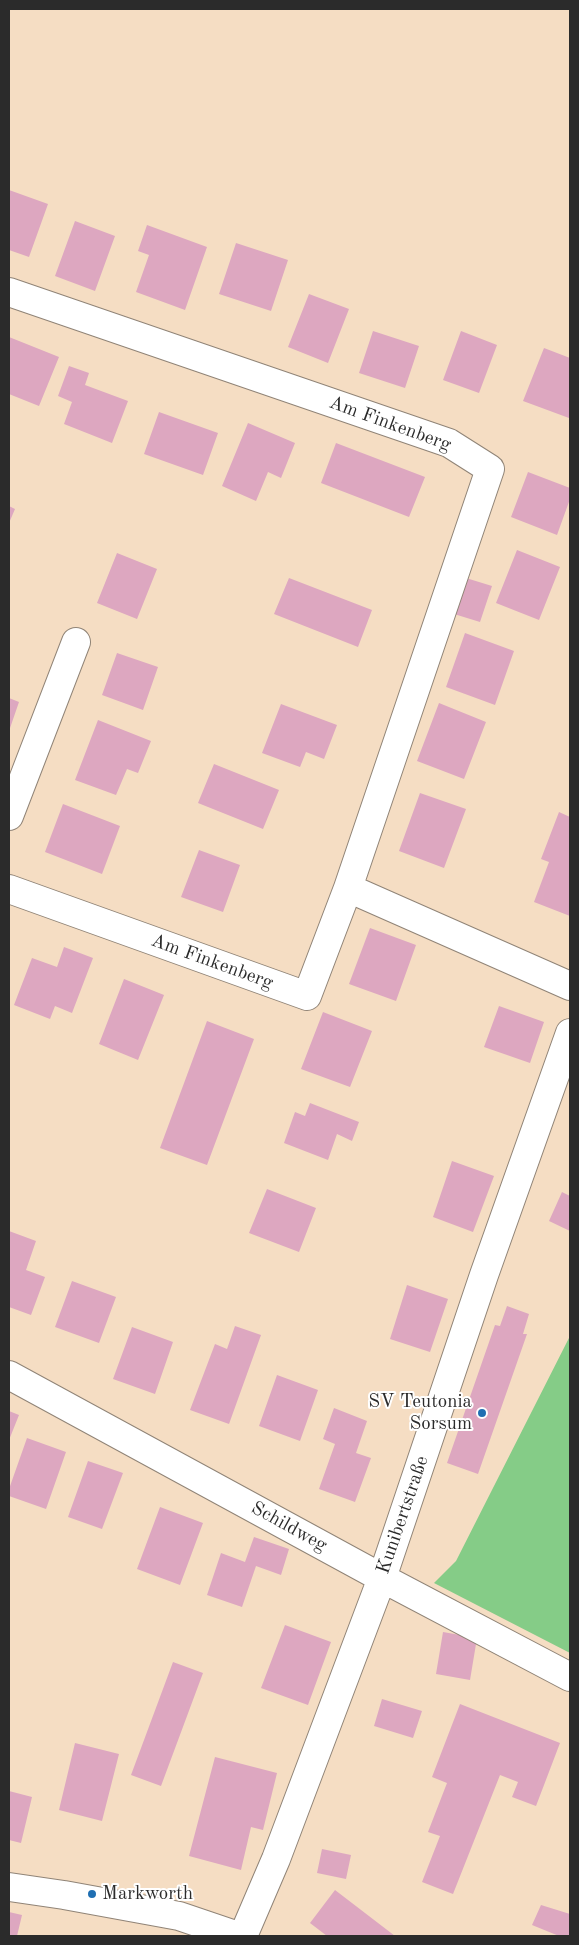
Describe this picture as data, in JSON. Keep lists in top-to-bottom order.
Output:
{
  "streets": {
    "street": ["Am Finkenberg", "Kunibertstraße", "Schildweg"]
  },
  "crossings": [
    ["Kunibertstraße", "Schildweg"]
  ],
  "places": ["SV Teutonia Sorsum", "Markworth"]
}
